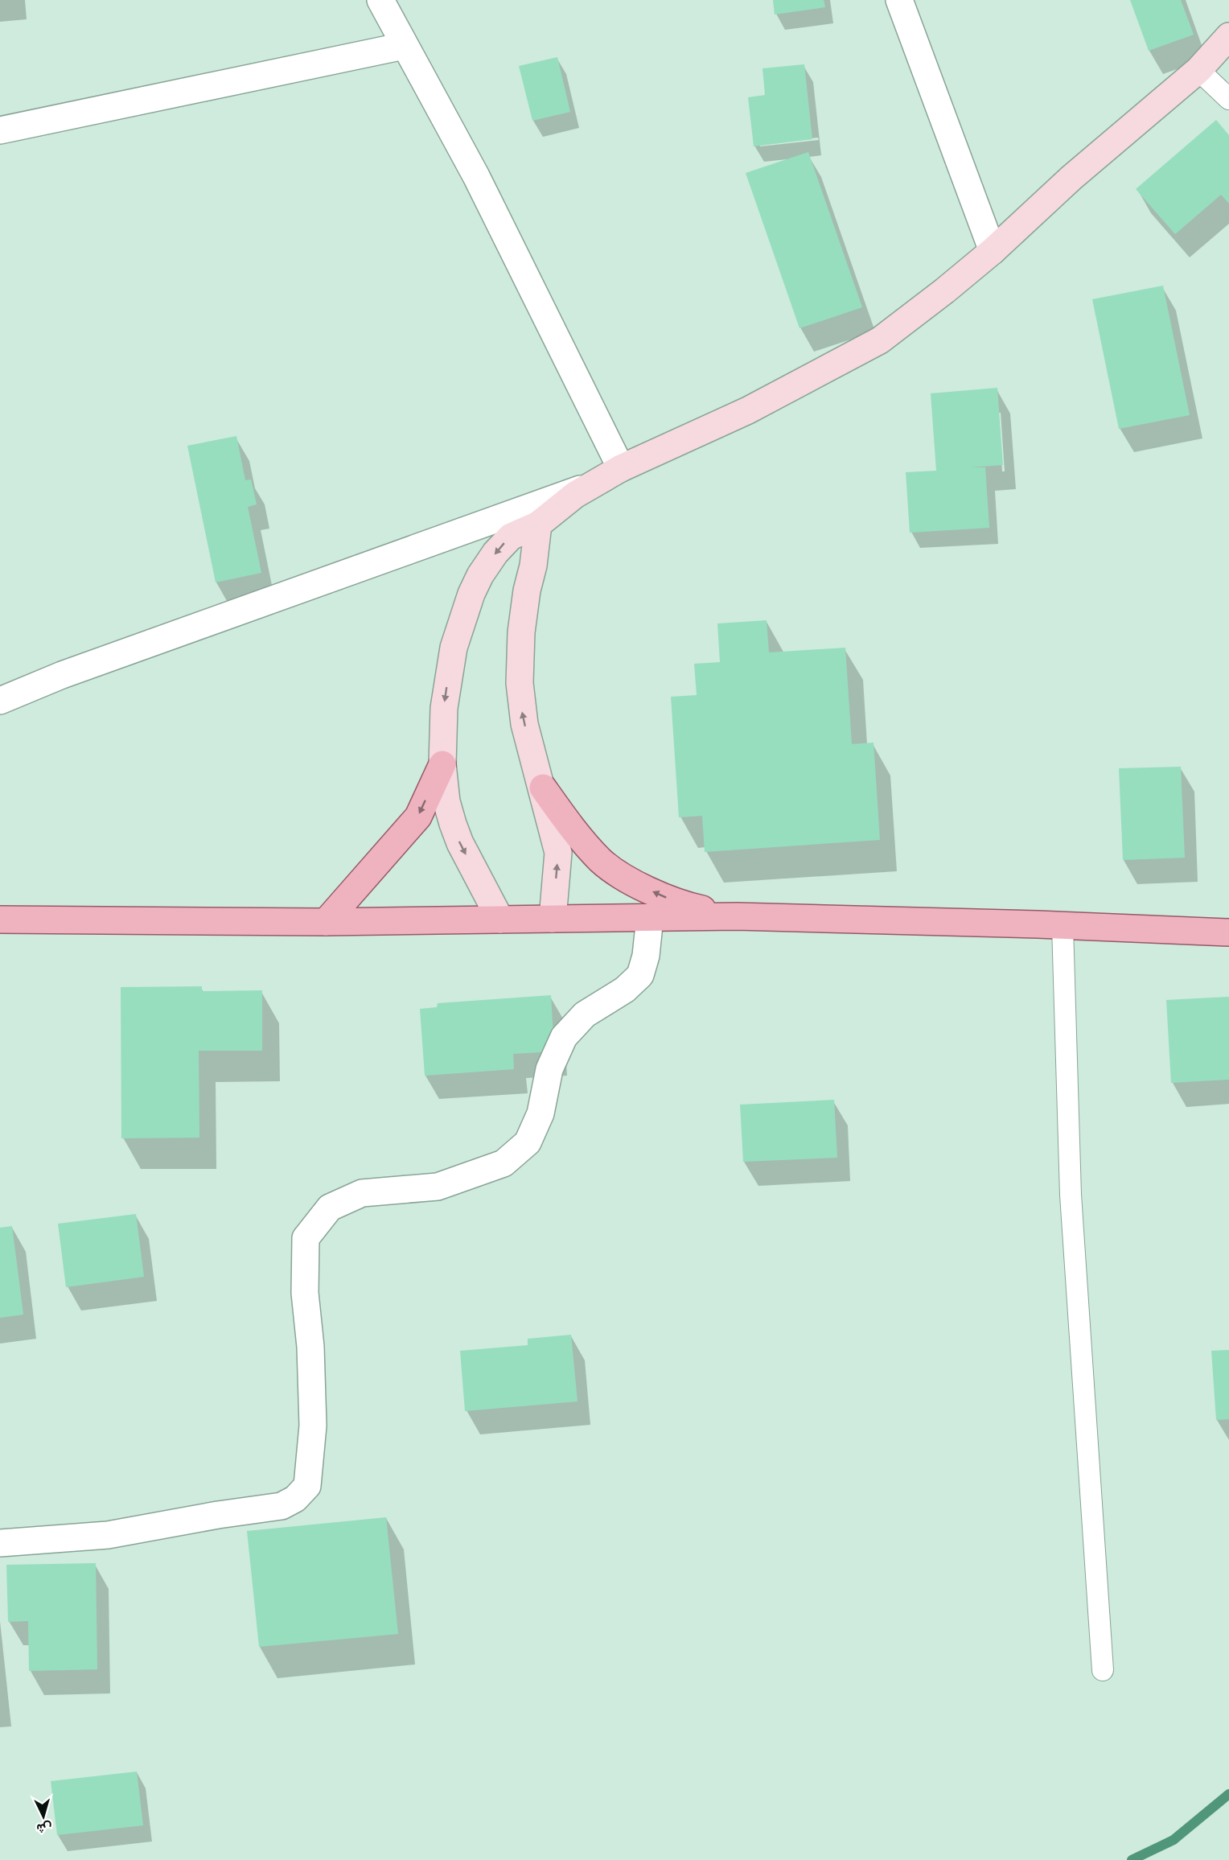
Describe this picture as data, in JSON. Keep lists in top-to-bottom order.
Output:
{
  "north": "bottom"
}
